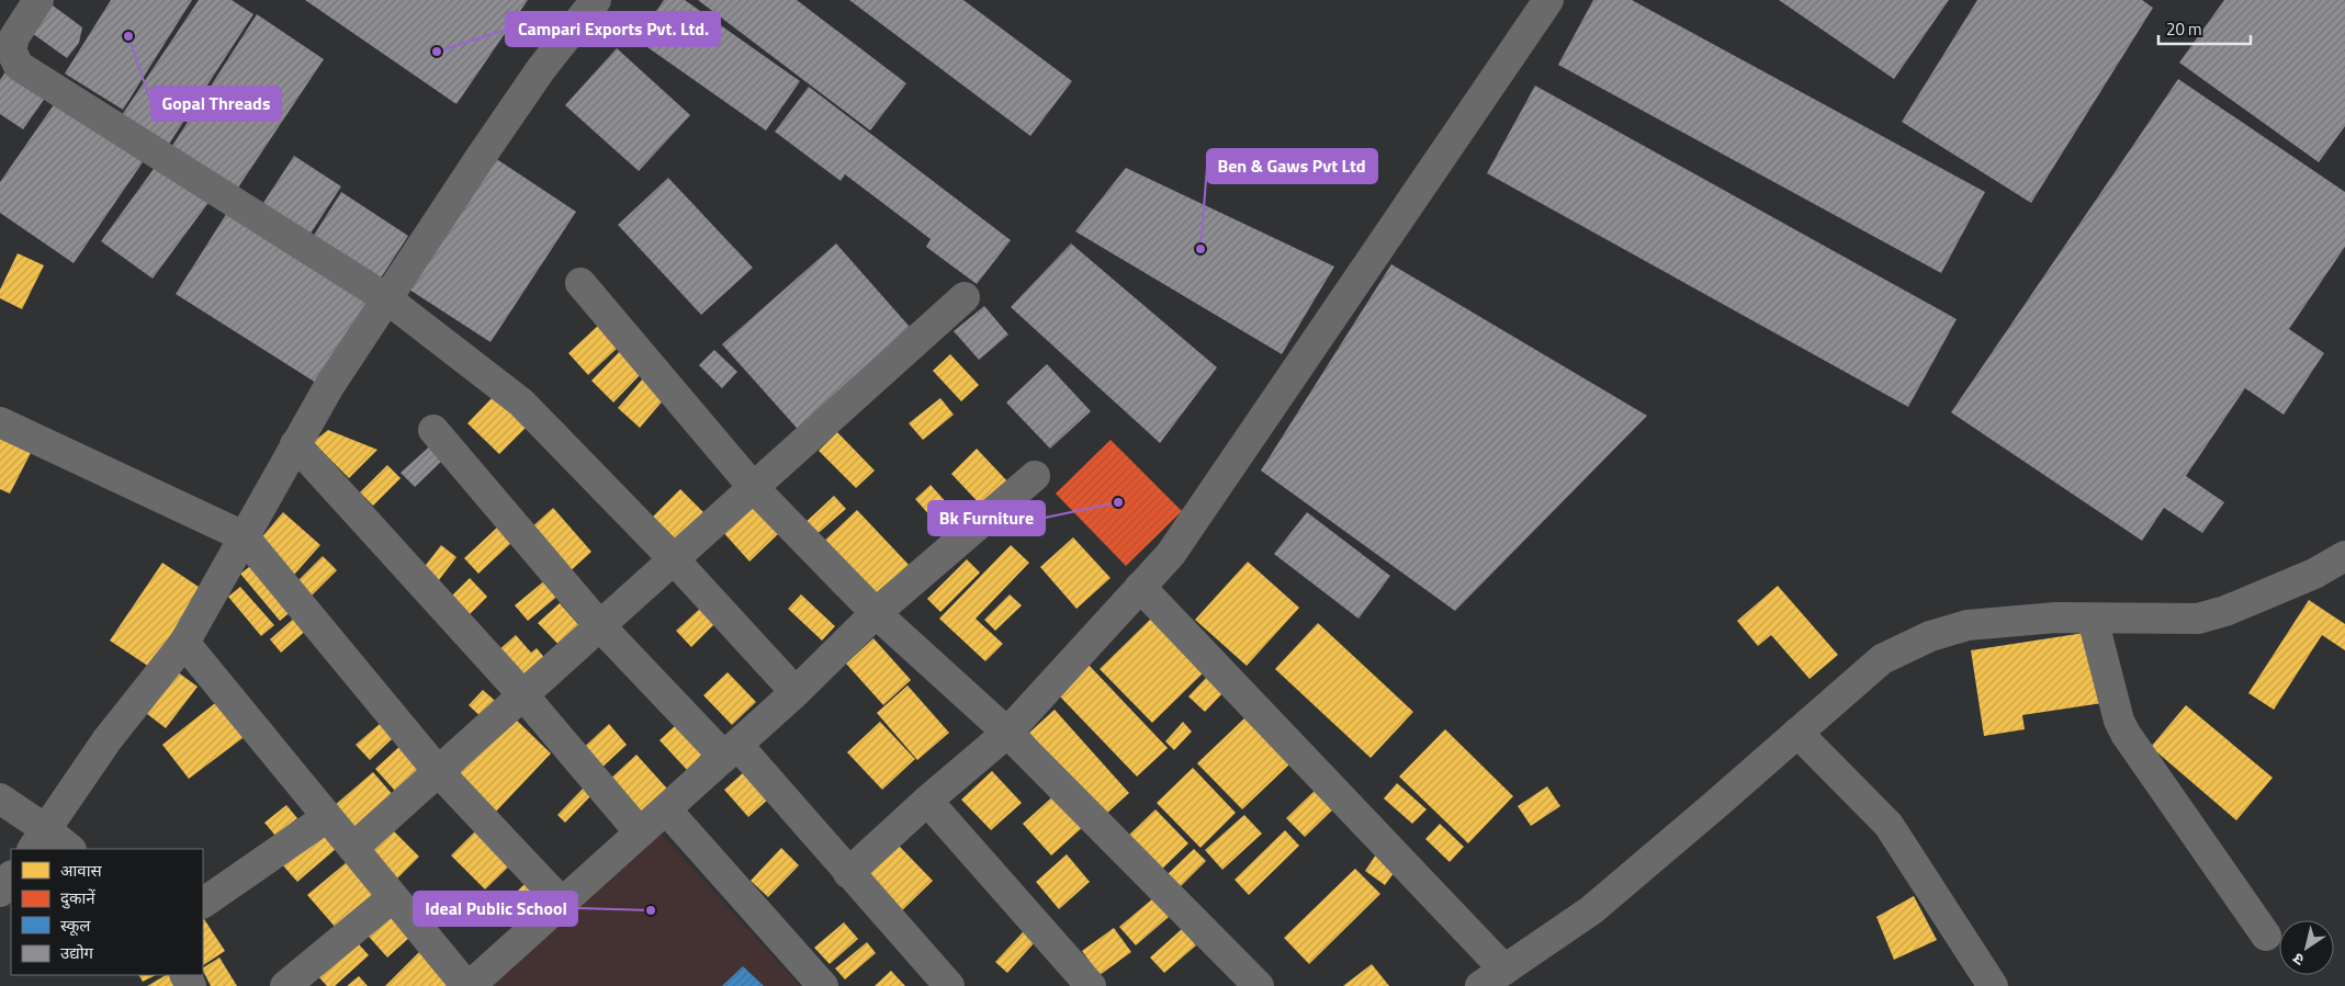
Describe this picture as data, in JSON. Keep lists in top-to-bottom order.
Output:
{
  "places": [
    "Gopal Threads",
    "Campari Exports Pvt. Ltd.",
    "Ben & Gaws Pvt Ltd",
    "Bk Furniture",
    "Ideal Public School"
  ],
  "legend": [
    "आवास",
    "दुकानें",
    "स्कूल",
    "उद्योग"
  ],
  "scale_bar": "20 m",
  "north": "bottom left"
}
